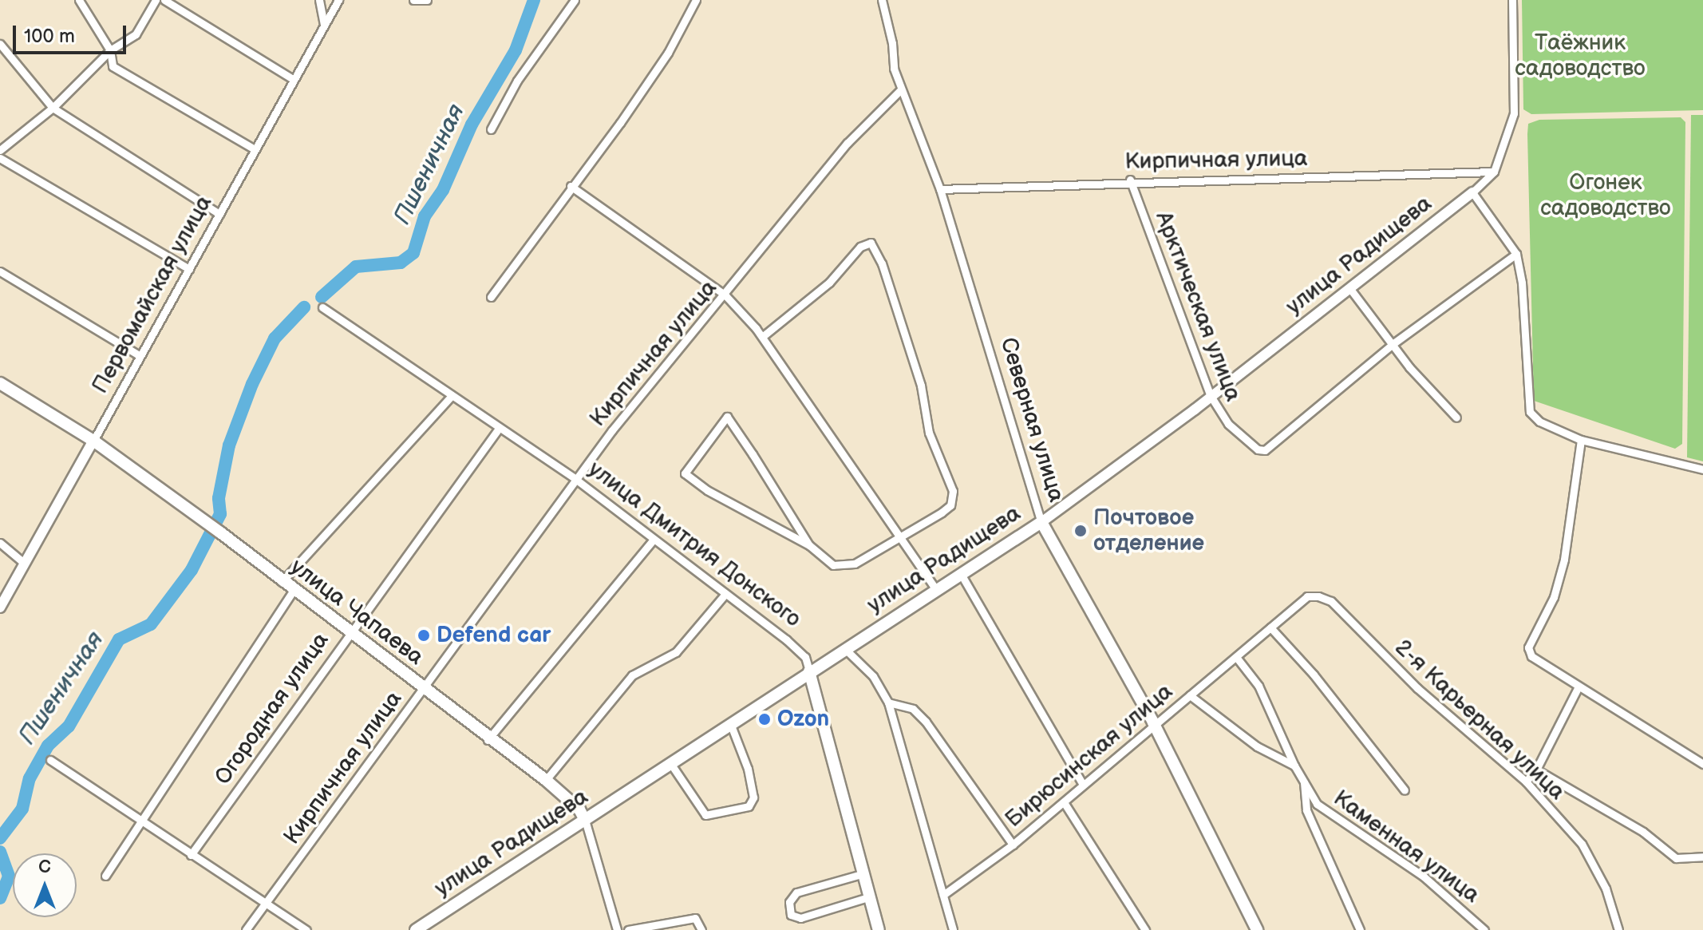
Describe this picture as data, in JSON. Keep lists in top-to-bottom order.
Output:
{
  "streets": {
    "main road": [
      "улица Радищева",
      "Северная улица",
      "улица Дмитрия Донского",
      "улица Чапаева"
    ],
    "street": [
      "Кирпичная улица",
      "Первомайская улица",
      "Арктическая улица",
      "Огородная улица",
      "2-я Карьерная улица",
      "Бирюсинская улица",
      "Каменная улица"
    ]
  },
  "crossings": [
    ["Кирпичная улица", "Арктическая улица"],
    ["Кирпичная улица", "Северная улица"],
    ["Кирпичная улица", "улица Дмитрия Донского"],
    ["Кирпичная улица", "улица Чапаева"],
    ["улица Радищева", "Арктическая улица"],
    ["улица Радищева", "Северная улица"],
    ["улица Радищева", "улица Дмитрия Донского"],
    ["улица Радищева", "улица Чапаева"],
    ["Первомайская улица", "улица Чапаева"],
    ["Северная улица", "Бирюсинская улица"],
    ["улица Дмитрия Донского", "Огородная улица"],
    ["улица Чапаева", "Огородная улица"],
    ["2-я Карьерная улица", "Бирюсинская улица"],
    ["Бирюсинская улица", "Каменная улица"]
  ],
  "water": ["Пшеничная"],
  "parks": ["Таёжник садоводство", "Огонек садоводство"],
  "places": ["Почтовое отделение", "Defend car", "Ozon"],
  "scale_bar": "100 m",
  "north": "top"
}
